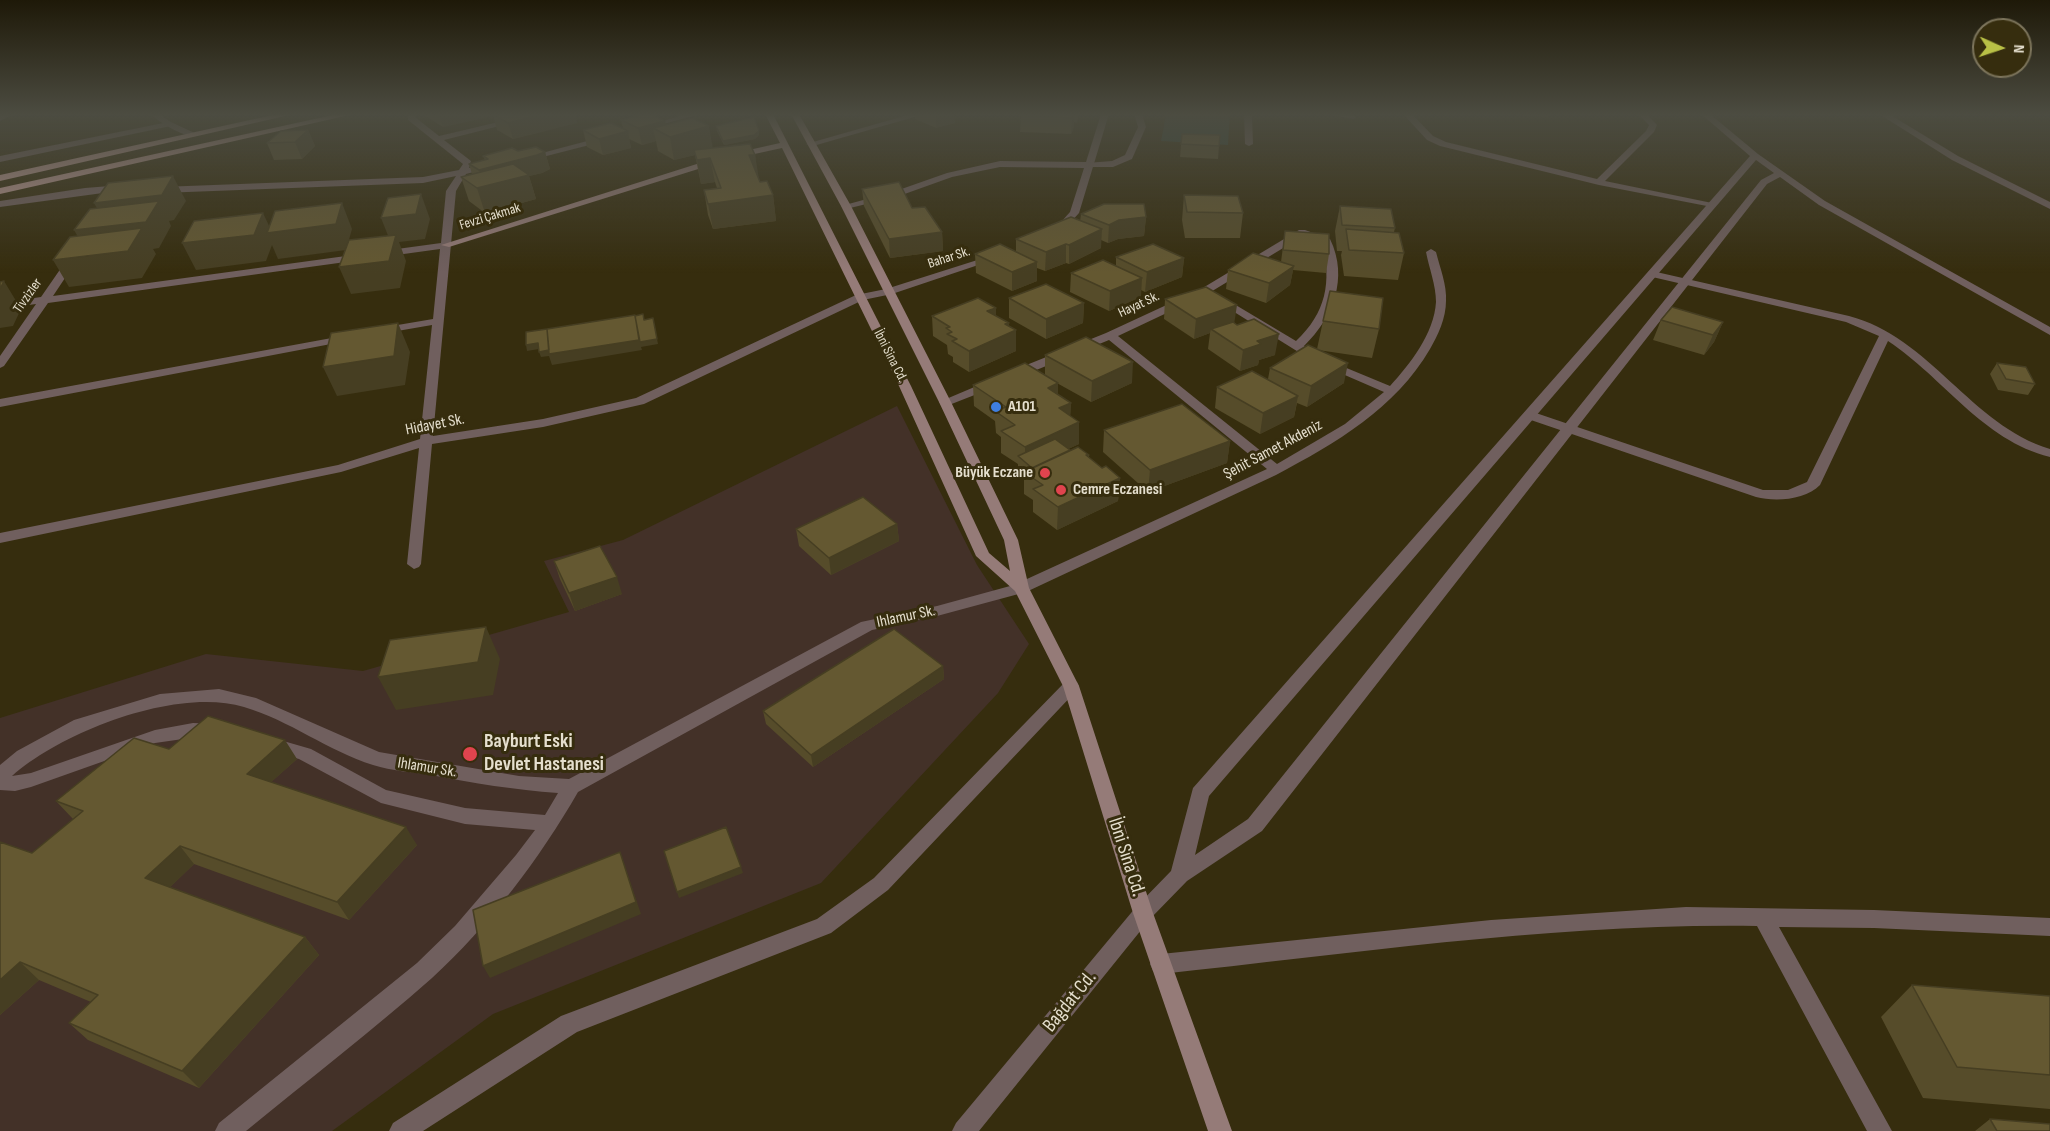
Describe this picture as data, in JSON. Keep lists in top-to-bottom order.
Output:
{
  "streets": {
    "main road": ["Fevzi Çakmak", "İbni Sina Cd."],
    "street": [
      "Bahar Sk.",
      "Tivzizler",
      "Hayat Sk.",
      "Hidayet Sk.",
      "Şehit Samet Akdeniz",
      "Ihlamur Sk.",
      "Bağdat Cd."
    ]
  },
  "crossings": [
    ["Bahar Sk.", "İbni Sina Cd."],
    ["Bahar Sk.", "Hidayet Sk."],
    ["Hayat Sk.", "İbni Sina Cd."],
    ["İbni Sina Cd.", "Hidayet Sk."],
    ["İbni Sina Cd.", "Şehit Samet Akdeniz"],
    ["İbni Sina Cd.", "Ihlamur Sk."],
    ["İbni Sina Cd.", "Bağdat Cd."],
    ["Şehit Samet Akdeniz", "Ihlamur Sk."]
  ],
  "places": [
    "A101",
    "Büyük Eczane",
    "Cemre Eczanesi",
    "Bayburt Eski Devlet Hastanesi"
  ],
  "north": "right"
}
